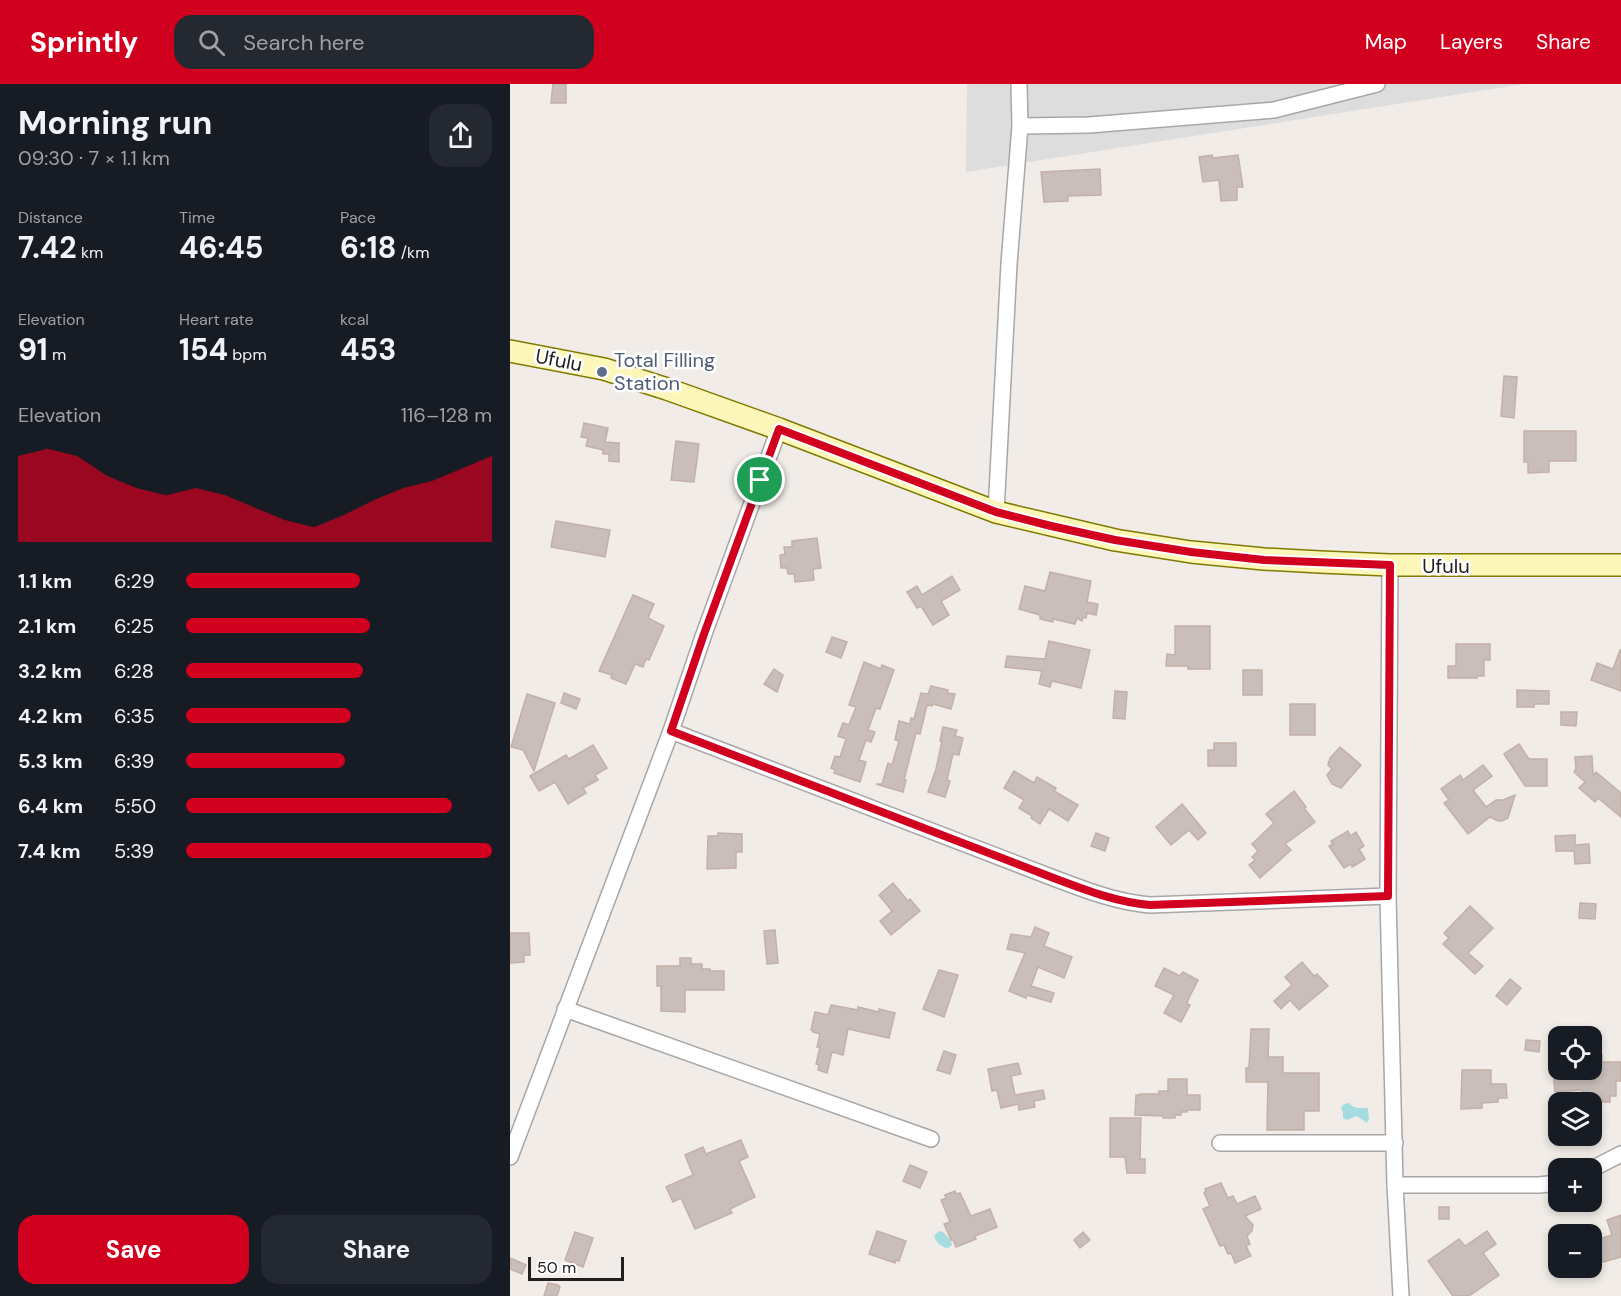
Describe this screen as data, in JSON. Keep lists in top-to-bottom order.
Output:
{
  "streets": {
    "street": ["Ufulu"]
  },
  "places": ["Total Filling Station"],
  "scale_bar": "50 m",
  "page": {
    "header": "Sprintly",
    "search": "Search here",
    "nav": ["Map", "Layers", "Share"],
    "heading": ["Morning run", "09:30 · 7 × 1.1 km"],
    "stats": [
      ["Distance", "7.42 km"],
      ["Time", "46:45"],
      ["Pace", "6:18 /km"],
      ["Elevation", "91 m"],
      ["Heart rate", "154 bpm"],
      ["kcal", "453"]
    ],
    "chart": ["Elevation", "116–128 m"],
    "list": [
      {
        "name": "1.1 km",
        "note": "6:29"
      },
      {
        "name": "2.1 km",
        "note": "6:25"
      },
      {
        "name": "3.2 km",
        "note": "6:28"
      },
      {
        "name": "4.2 km",
        "note": "6:35"
      },
      {
        "name": "5.3 km",
        "note": "6:39"
      },
      {
        "name": "6.4 km",
        "note": "5:50"
      },
      {
        "name": "7.4 km",
        "note": "5:39"
      }
    ],
    "map_buttons": ["+", "−"],
    "buttons": ["Save", "Share"],
    "scale": "50 m"
  }
}
